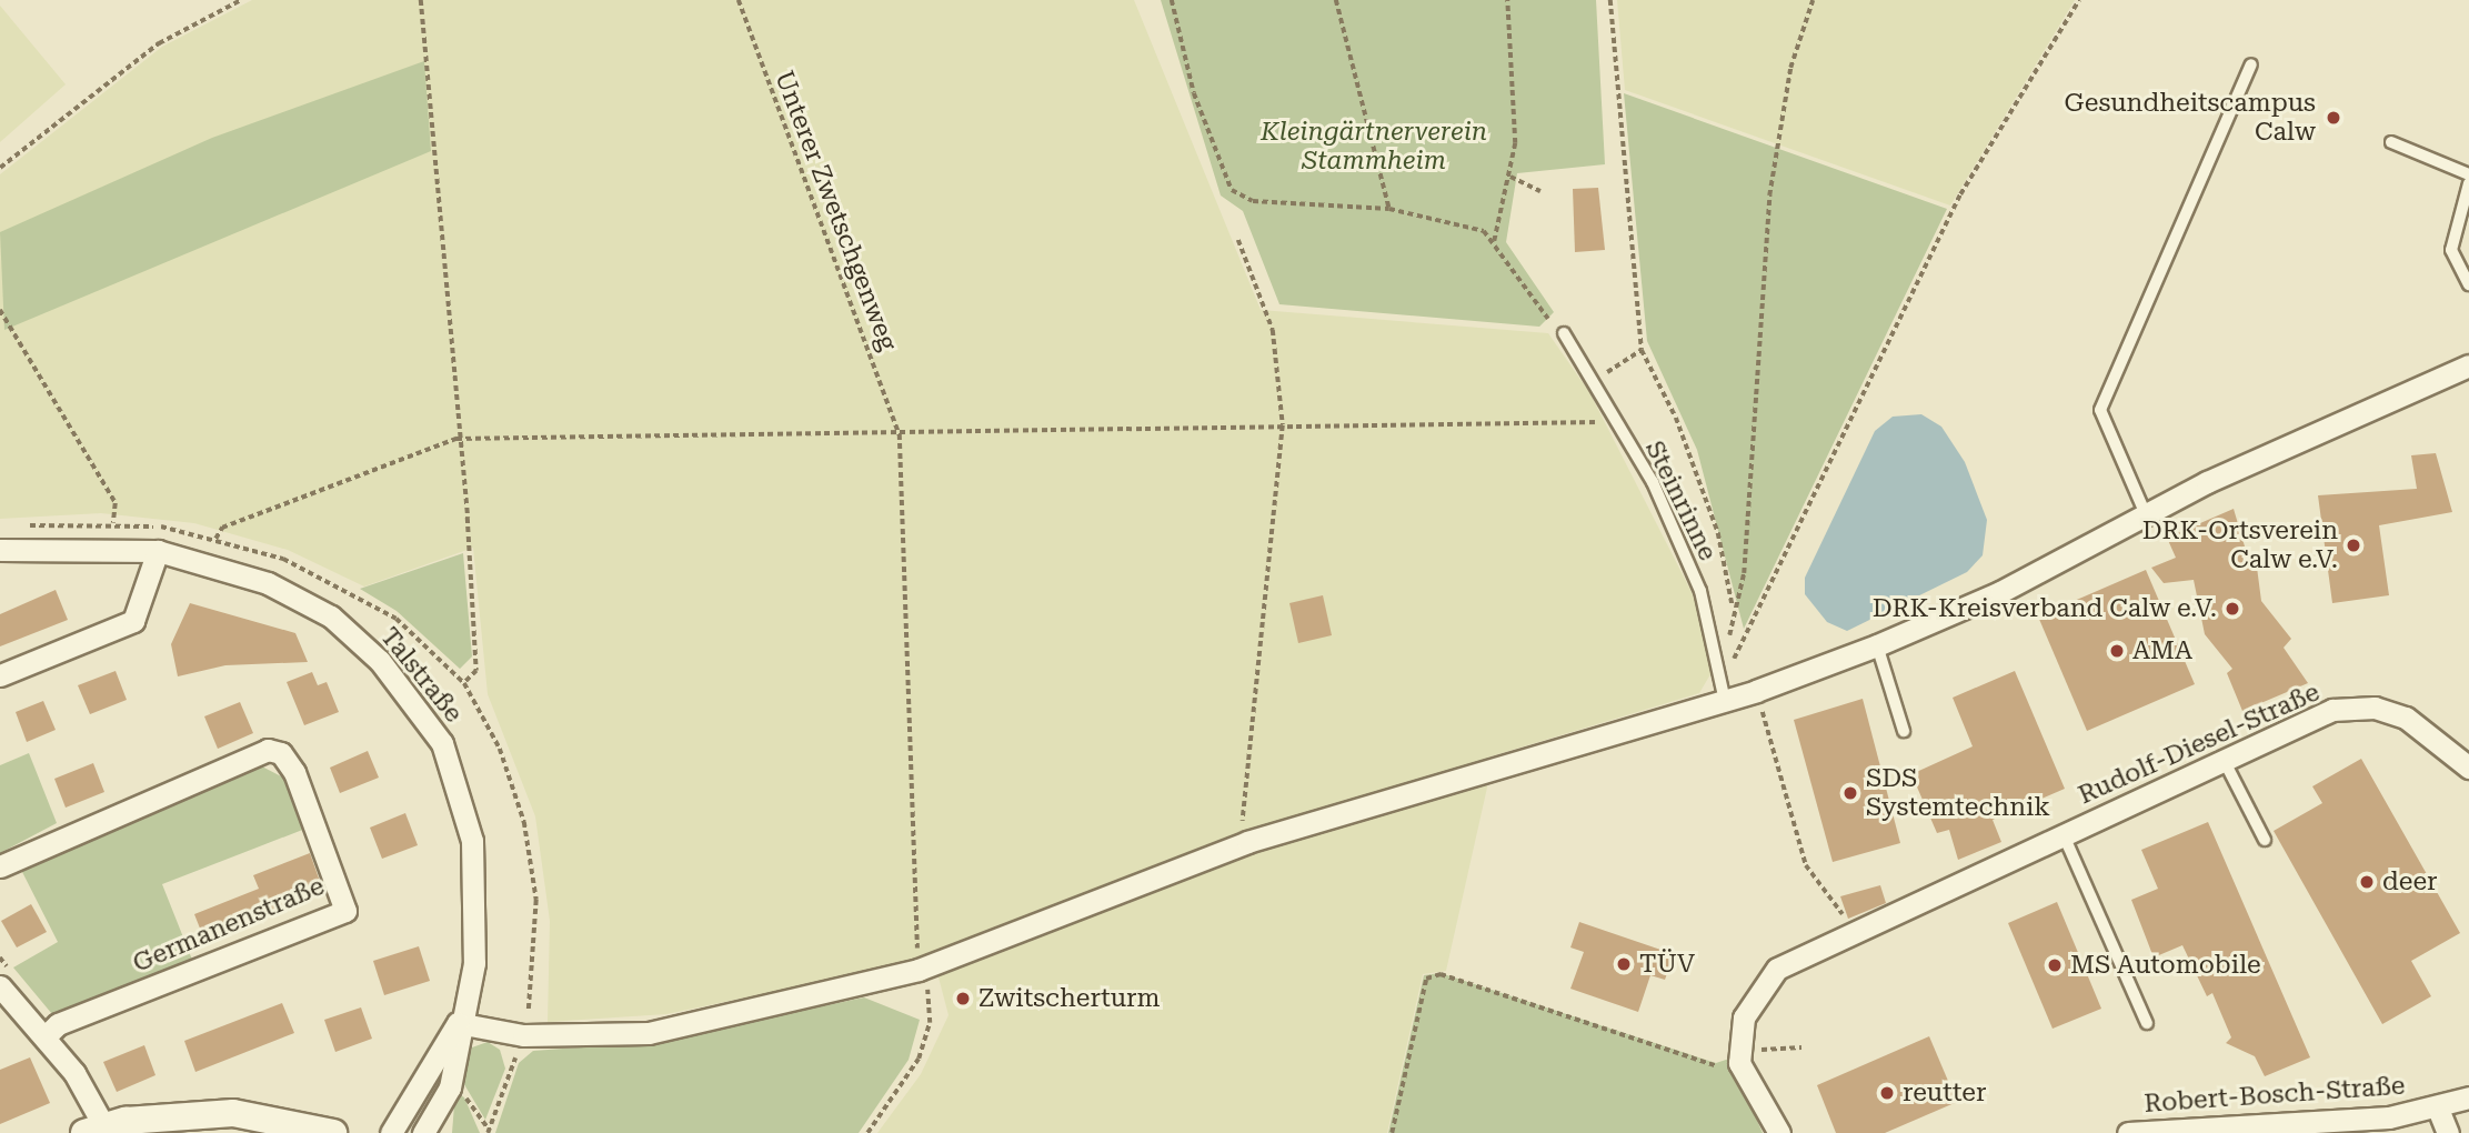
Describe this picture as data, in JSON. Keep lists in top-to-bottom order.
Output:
{
  "streets": {
    "street": [
      "Talstraße",
      "Rudolf-Diesel-Straße",
      "Germanenstraße",
      "Robert-Bosch-Straße"
    ],
    "lane": ["Steinrinne"],
    "path": ["Unterer Zwetschgenweg"]
  },
  "parks": ["Kleingärtnerverein Stammheim"],
  "places": [
    "Gesundheitscampus Calw",
    "DRK-Ortsverein Calw e.V.",
    "DRK-Kreisverband Calw e.V.",
    "AMA",
    "SDS Systemtechnik",
    "deer",
    "TÜV",
    "MS Automobile",
    "Zwitscherturm",
    "reutter"
  ]
}
